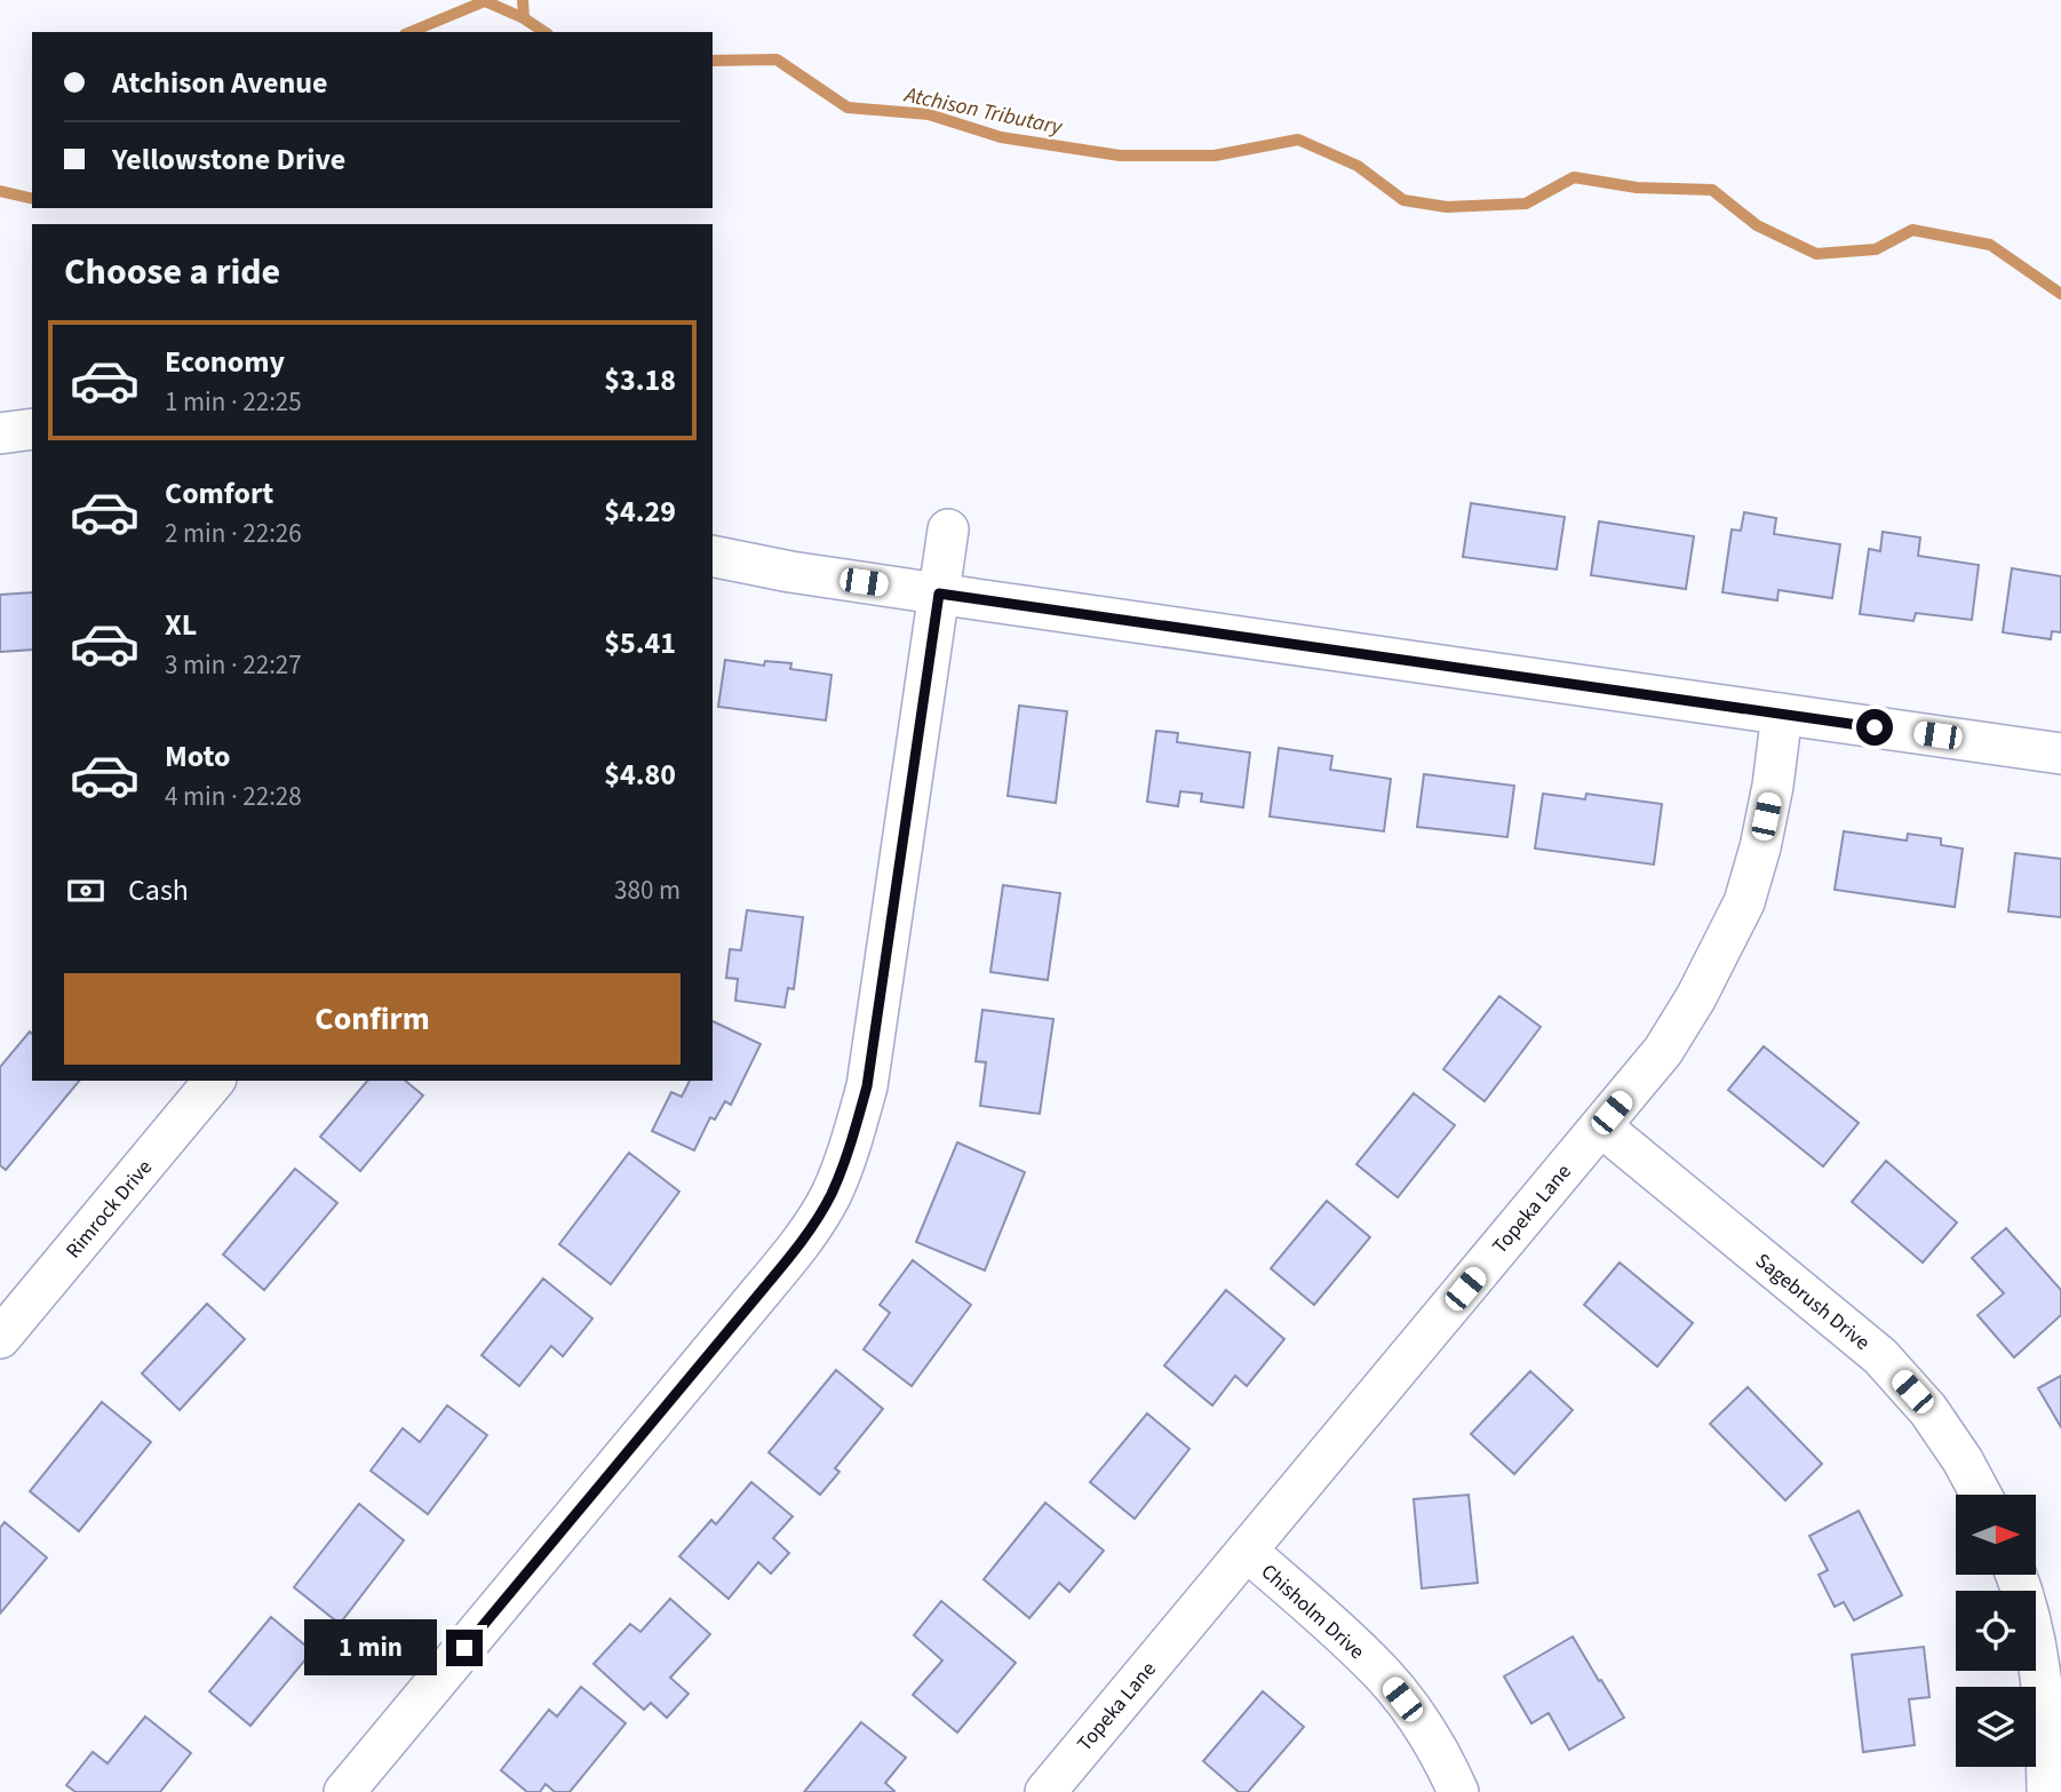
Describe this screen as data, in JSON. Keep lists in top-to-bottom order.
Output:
{
  "streets": {
    "street": [
      "Rimrock Drive",
      "Topeka Lane",
      "Sagebrush Drive",
      "Chisholm Drive"
    ]
  },
  "crossings": [
    ["Topeka Lane", "Sagebrush Drive"],
    ["Topeka Lane", "Chisholm Drive"]
  ],
  "water": ["Atchison Tributary"],
  "north": "right",
  "page": {
    "banner": ["Atchison Avenue", "Yellowstone Drive"],
    "heading": "Choose a ride",
    "list": [
      {
        "name": "Economy",
        "note": "1 min · 22:25",
        "value": "$3.18"
      },
      {
        "name": "Comfort",
        "note": "2 min · 22:26",
        "value": "$4.29"
      },
      {
        "name": "XL",
        "note": "3 min · 22:27",
        "value": "$5.41"
      },
      {
        "name": "Moto",
        "note": "4 min · 22:28",
        "value": "$4.80"
      }
    ],
    "pay": ["Cash", "380 m"],
    "buttons": "Confirm",
    "bubble": "1 min"
  }
}
